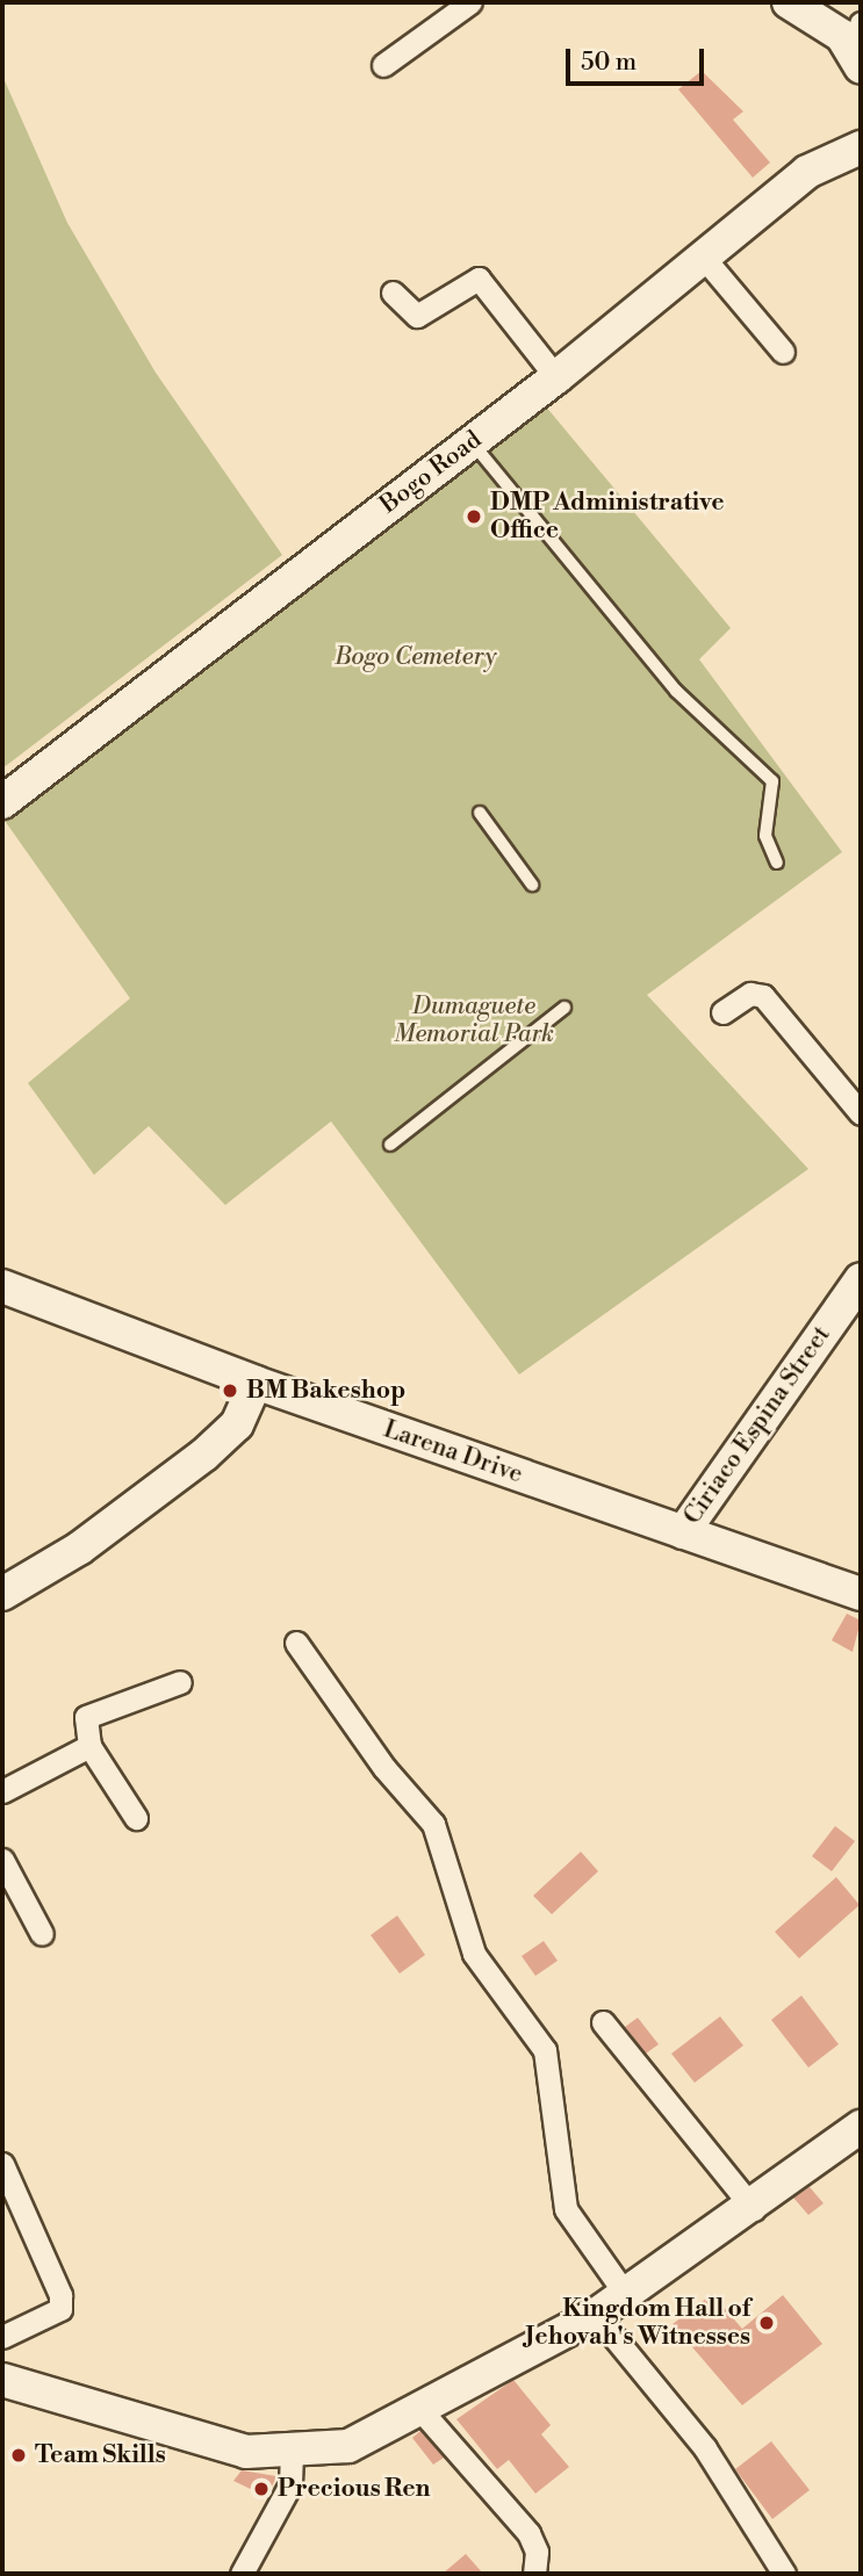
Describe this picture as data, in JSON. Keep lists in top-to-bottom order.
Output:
{
  "streets": {
    "main road": ["Bogo Road", "Ciriaco Espina Street", "Larena Drive"]
  },
  "crossings": [
    ["Ciriaco Espina Street", "Larena Drive"]
  ],
  "parks": ["Bogo Cemetery", "Dumaguete Memorial Park"],
  "places": [
    "DMP Administrative Office",
    "BM Bakeshop",
    "Kingdom Hall of Jehovah's Witnesses",
    "Team Skills",
    "Precious Ren"
  ],
  "scale_bar": "50 m"
}
